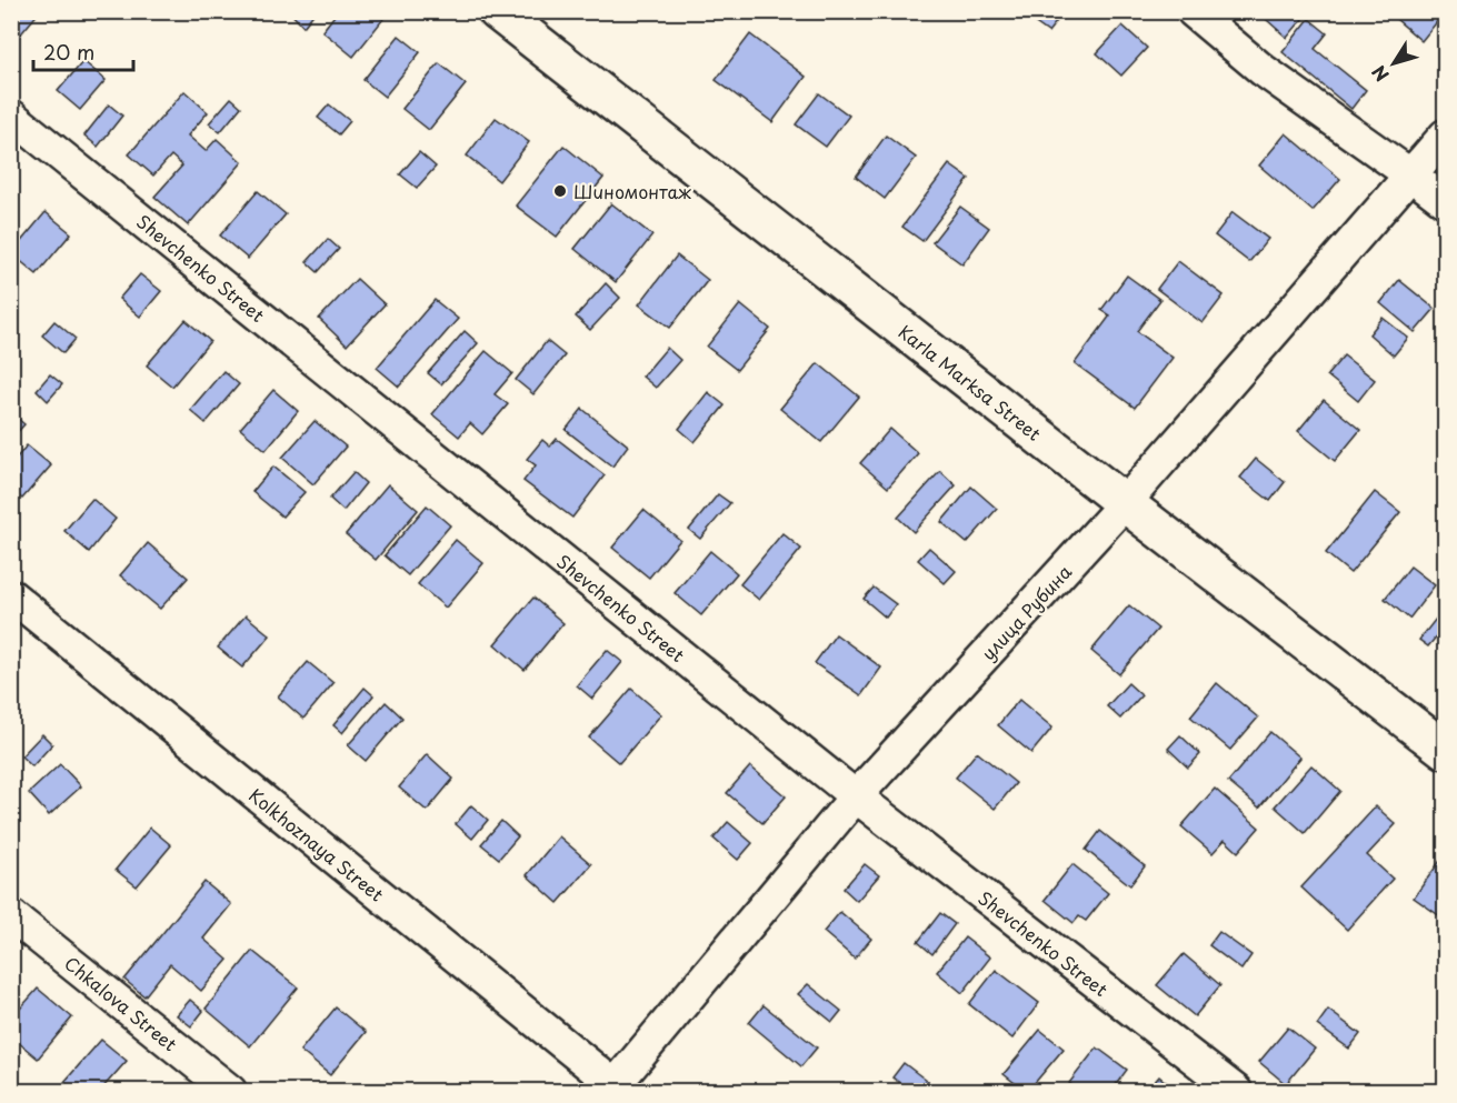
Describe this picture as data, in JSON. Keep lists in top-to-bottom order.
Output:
{
  "streets": {
    "street": [
      "Shevchenko Street",
      "Karla Marksa Street",
      "улица Рубина",
      "Kolkhoznaya Street",
      "Chkalova Street"
    ]
  },
  "crossings": [
    ["Shevchenko Street", "улица Рубина"],
    ["Karla Marksa Street", "улица Рубина"],
    ["улица Рубина", "Kolkhoznaya Street"]
  ],
  "places": ["Шиномонтаж"],
  "scale_bar": "20 m",
  "north": "bottom left"
}
